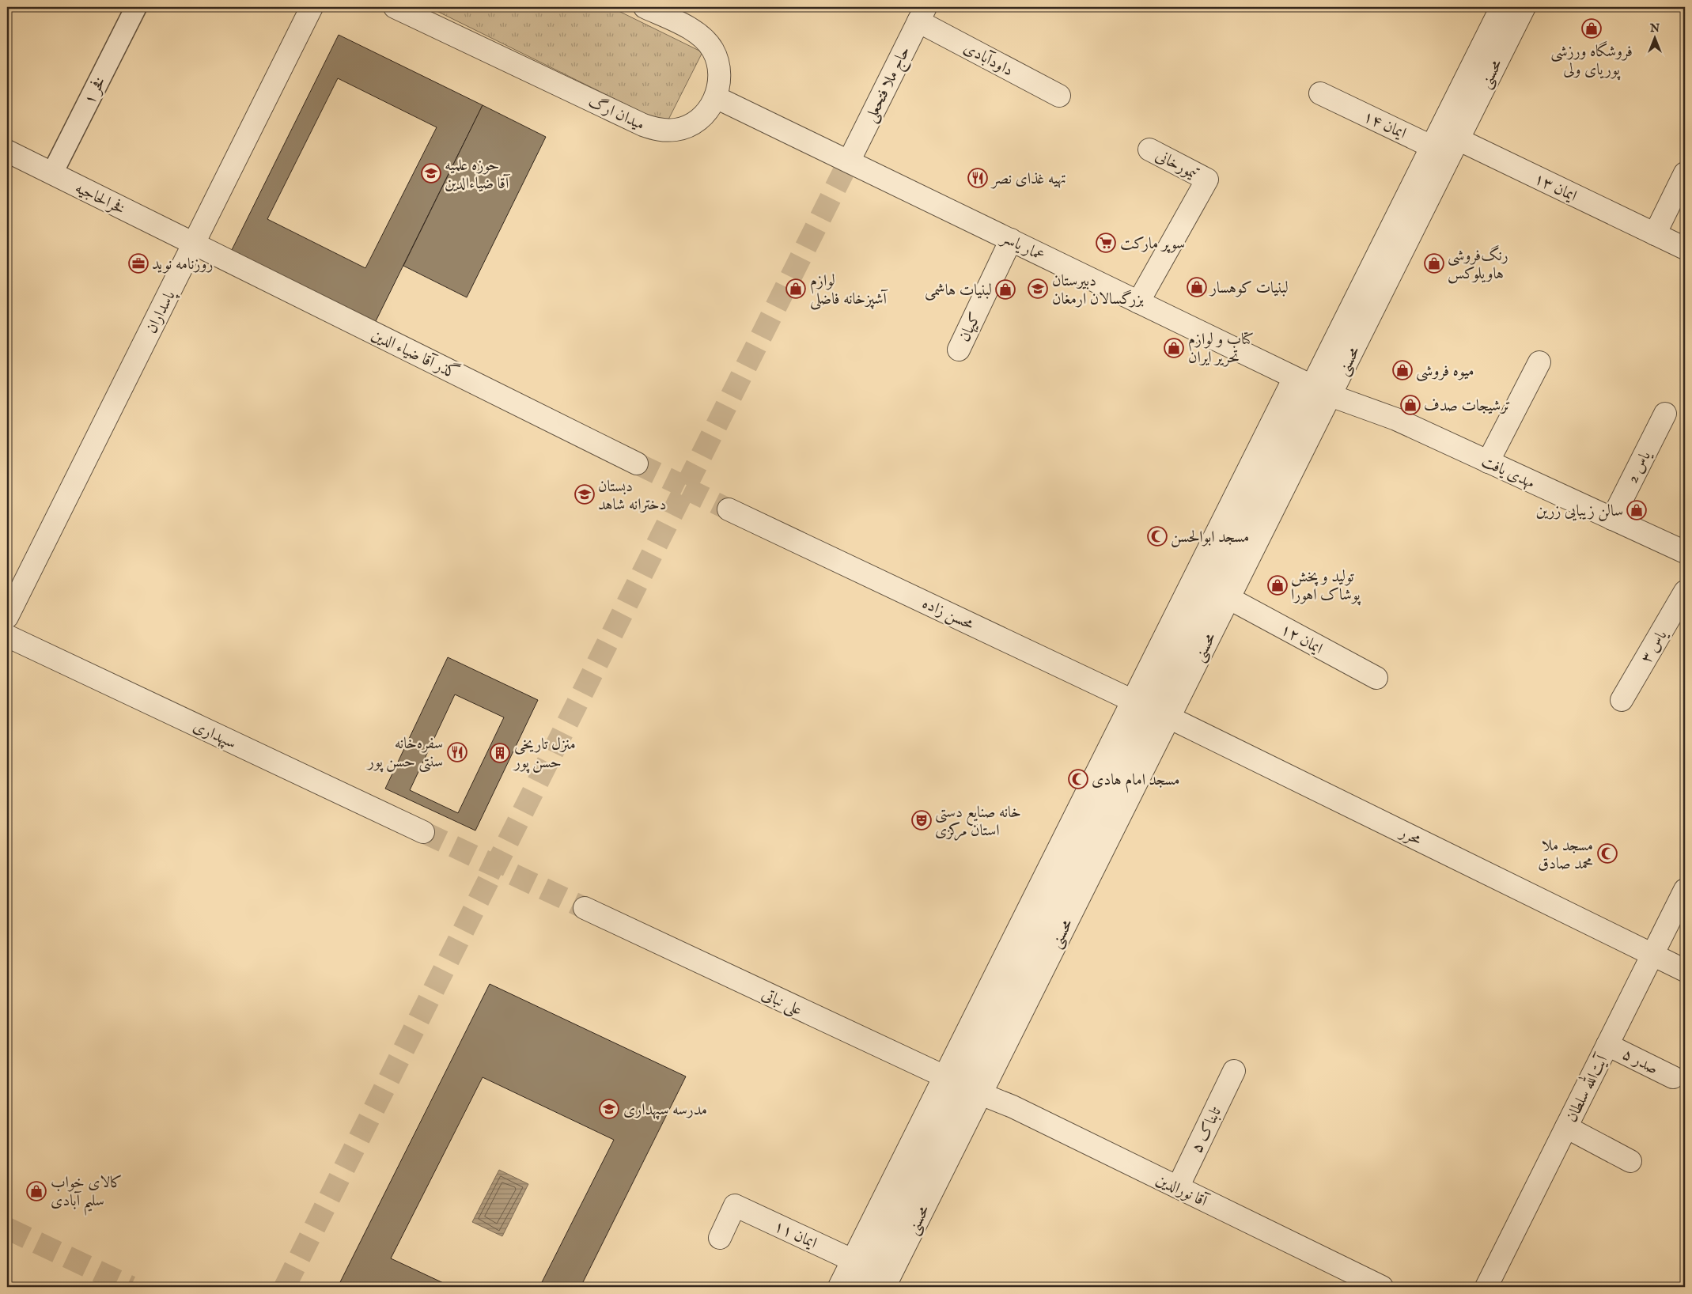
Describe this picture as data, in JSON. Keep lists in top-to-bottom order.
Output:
{
  "streets": {
    "street": [
      "داودآبادی",
      "محسنی",
      "حاج ملا فتحعلی",
      "میدان ارگ",
      "ایمان ۱۴",
      "تیمورخانی",
      "ایمان ۱۳",
      "فخرالحاجیه",
      "عمار یاسر",
      "پاسداران",
      "کیهان",
      "گذر آقا ضیاء الدین",
      "یاس 2",
      "مهدی یافت",
      "محسن زاده",
      "ایمان ۱۲",
      "یاس ۳",
      "سپهداری",
      "محرر",
      "علی نباتی",
      "صدر ۵",
      "آیت‌الله سلطان",
      "تابناک ۵",
      "آقا نورالدین",
      "ایمان ۱۱"
    ],
    "lane": ["فخر ۱"]
  },
  "crossings": [
    ["داودآبادی", "حاج ملا فتحعلی"],
    ["محسنی", "ایمان ۱۴"],
    ["محسنی", "ایمان ۱۳"],
    ["محسنی", "عمار یاسر"],
    ["محسنی", "مهدی یافت"],
    ["محسنی", "محسن زاده"],
    ["محسنی", "ایمان ۱۲"],
    ["محسنی", "محرر"],
    ["محسنی", "علی نباتی"],
    ["محسنی", "آقا نورالدین"],
    ["محسنی", "ایمان ۱۱"],
    ["حاج ملا فتحعلی", "عمار یاسر"],
    ["فخر ۱", "فخرالحاجیه"],
    ["میدان ارگ", "عمار یاسر"],
    ["ایمان ۱۴", "ایمان ۱۳"],
    ["تیمورخانی", "عمار یاسر"],
    ["فخرالحاجیه", "پاسداران"],
    ["فخرالحاجیه", "گذر آقا ضیاء الدین"],
    ["عمار یاسر", "کیهان"],
    ["عمار یاسر", "مهدی یافت"],
    ["پاسداران", "گذر آقا ضیاء الدین"],
    ["یاس 2", "مهدی یافت"],
    ["محسن زاده", "محرر"],
    ["محرر", "آیت‌الله سلطان"],
    ["علی نباتی", "آقا نورالدین"],
    ["صدر ۵", "آیت‌الله سلطان"],
    ["تابناک ۵", "آقا نورالدین"]
  ],
  "places": {
    "shop": [
      "فروشگاه ورزشی پوریای ولی",
      "رنگ‌فروشی هاویلوکس",
      "لبنیات کوهسار",
      "لوازم آشپزخانه فاضلی",
      "لبنیات هاشمی",
      "کتاب و لوازم تحریر ایران",
      "میوه فروشی",
      "ترشیجات صدف",
      "سالن زیبایی زرین",
      "تولید و پخش پوشاک اهورا",
      "کالای خواب سلیم آبادی"
    ],
    "school or university": [
      "حوزه علمیه آقا ضیاءالدین",
      "دبیرستان بزرگسالان ارمغان",
      "دبستان دخترانه شاهد",
      "مدرسه سپهداری"
    ],
    "restaurant": ["تهیه غذای نصر", "سفره‌خانه سنتی حسن پور"],
    "supermarket": ["سوپر مارکت"],
    "office": ["روزنامه نوید"],
    "mosque": ["مسجد ابوالحسن", "مسجد امام هادی", "مسجد ملا محمد صادق"],
    "building": ["منزل تاریخی حسن پور"],
    "theatre": ["خانه صنایع دستی استان مرکزی"]
  },
  "north": "top"
}
